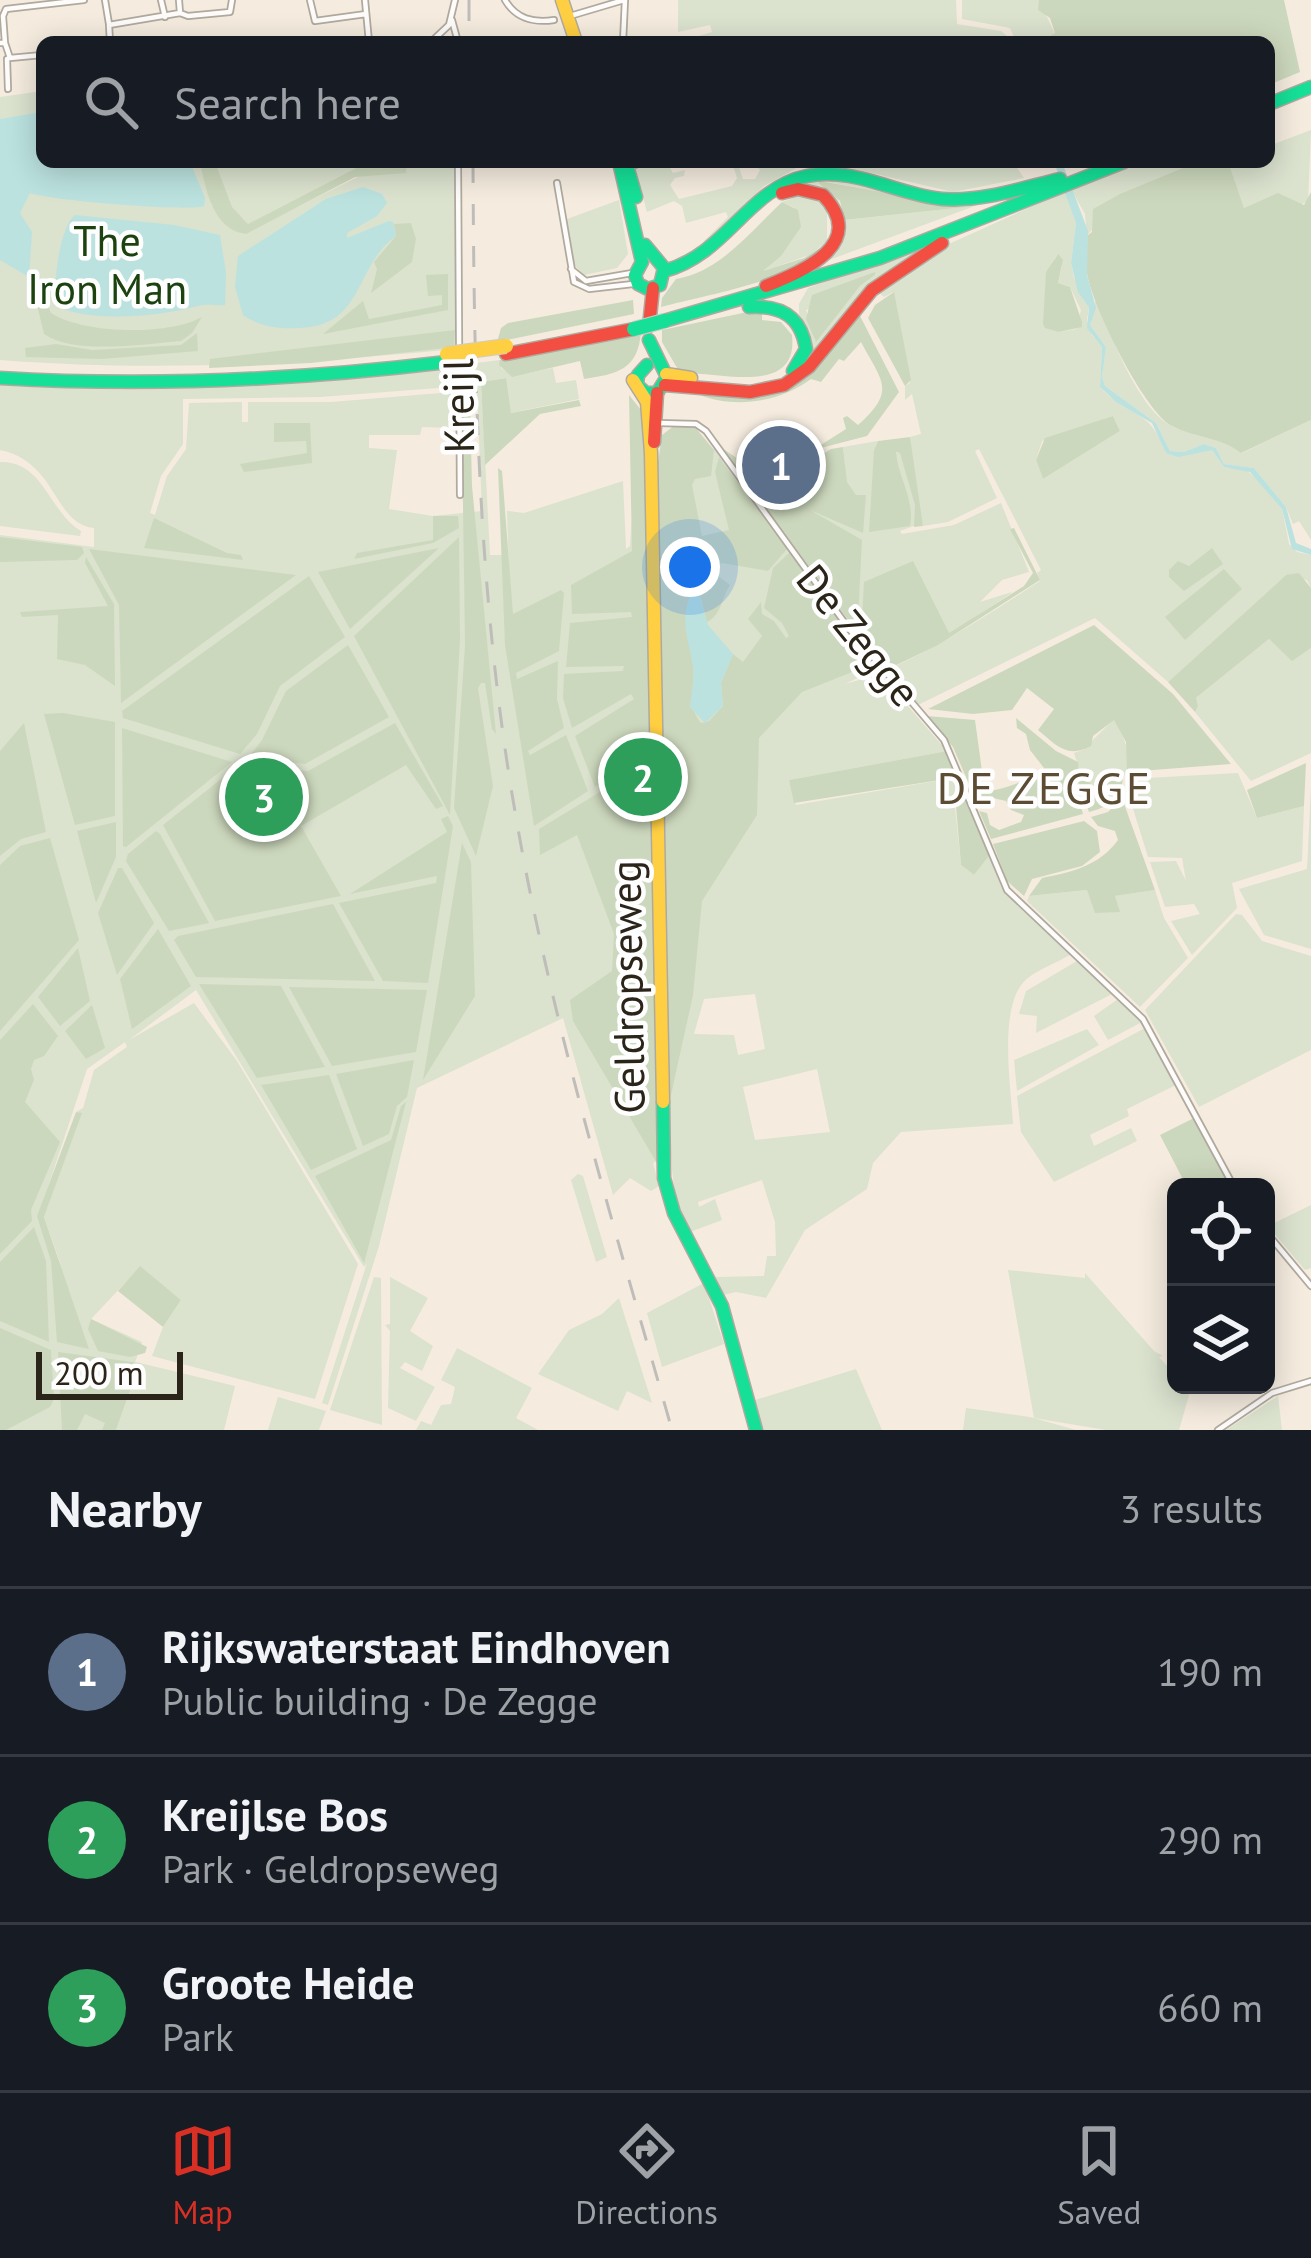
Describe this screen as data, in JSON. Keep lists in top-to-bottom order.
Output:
{
  "streets": {
    "main road": ["Geldropseweg"],
    "street": ["Kreijl", "De Zegge"]
  },
  "crossings": [
    ["De Zegge", "Geldropseweg"]
  ],
  "districts": ["DE ZEGGE"],
  "parks": ["The Iron Man"],
  "scale_bar": "200 m",
  "page": {
    "search": "Search here",
    "pins": ["1", "2", "3"],
    "scale": "200 m",
    "heading": ["Nearby", "3 results"],
    "list": [
      {
        "mark": "1",
        "name": "Rijkswaterstaat Eindhoven",
        "note": "Public building · De Zegge",
        "value": "190 m"
      },
      {
        "mark": "2",
        "name": "Kreijlse Bos",
        "note": "Park · Geldropseweg",
        "value": "290 m"
      },
      {
        "mark": "3",
        "name": "Groote Heide",
        "note": "Park",
        "value": "660 m"
      }
    ],
    "nav": ["Map", "Directions", "Saved"]
  }
}
